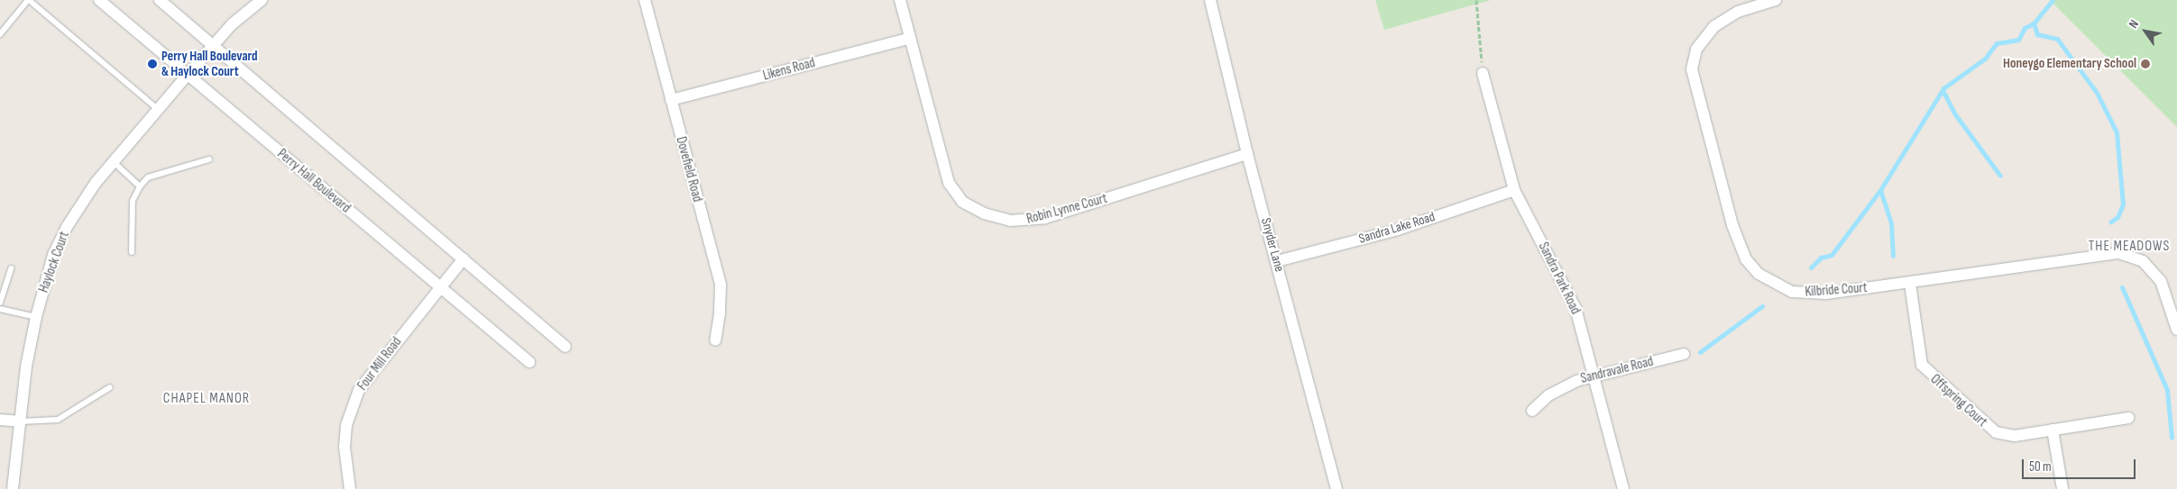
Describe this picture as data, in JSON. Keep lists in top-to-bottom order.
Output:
{
  "streets": {
    "street": [
      "Likens Road",
      "Dovefield Road",
      "Perry Hall Boulevard",
      "Robin Lynne Court",
      "Sandra Lake Road",
      "Snyder Lane",
      "Haylock Court",
      "Sandra Park Road",
      "Kilbride Court",
      "Four Mill Road",
      "Sandravale Road",
      "Offspring Court"
    ]
  },
  "crossings": [
    ["Likens Road", "Dovefield Road"],
    ["Likens Road", "Robin Lynne Court"],
    ["Perry Hall Boulevard", "Haylock Court"],
    ["Perry Hall Boulevard", "Four Mill Road"],
    ["Robin Lynne Court", "Snyder Lane"],
    ["Sandra Lake Road", "Snyder Lane"],
    ["Sandra Lake Road", "Sandra Park Road"],
    ["Sandra Park Road", "Sandravale Road"],
    ["Kilbride Court", "Offspring Court"]
  ],
  "districts": ["THE MEADOWS", "CHAPEL MANOR"],
  "places": ["Perry Hall Boulevard & Haylock Court", "Honeygo Elementary School"],
  "scale_bar": "50 m",
  "north": "top left"
}
